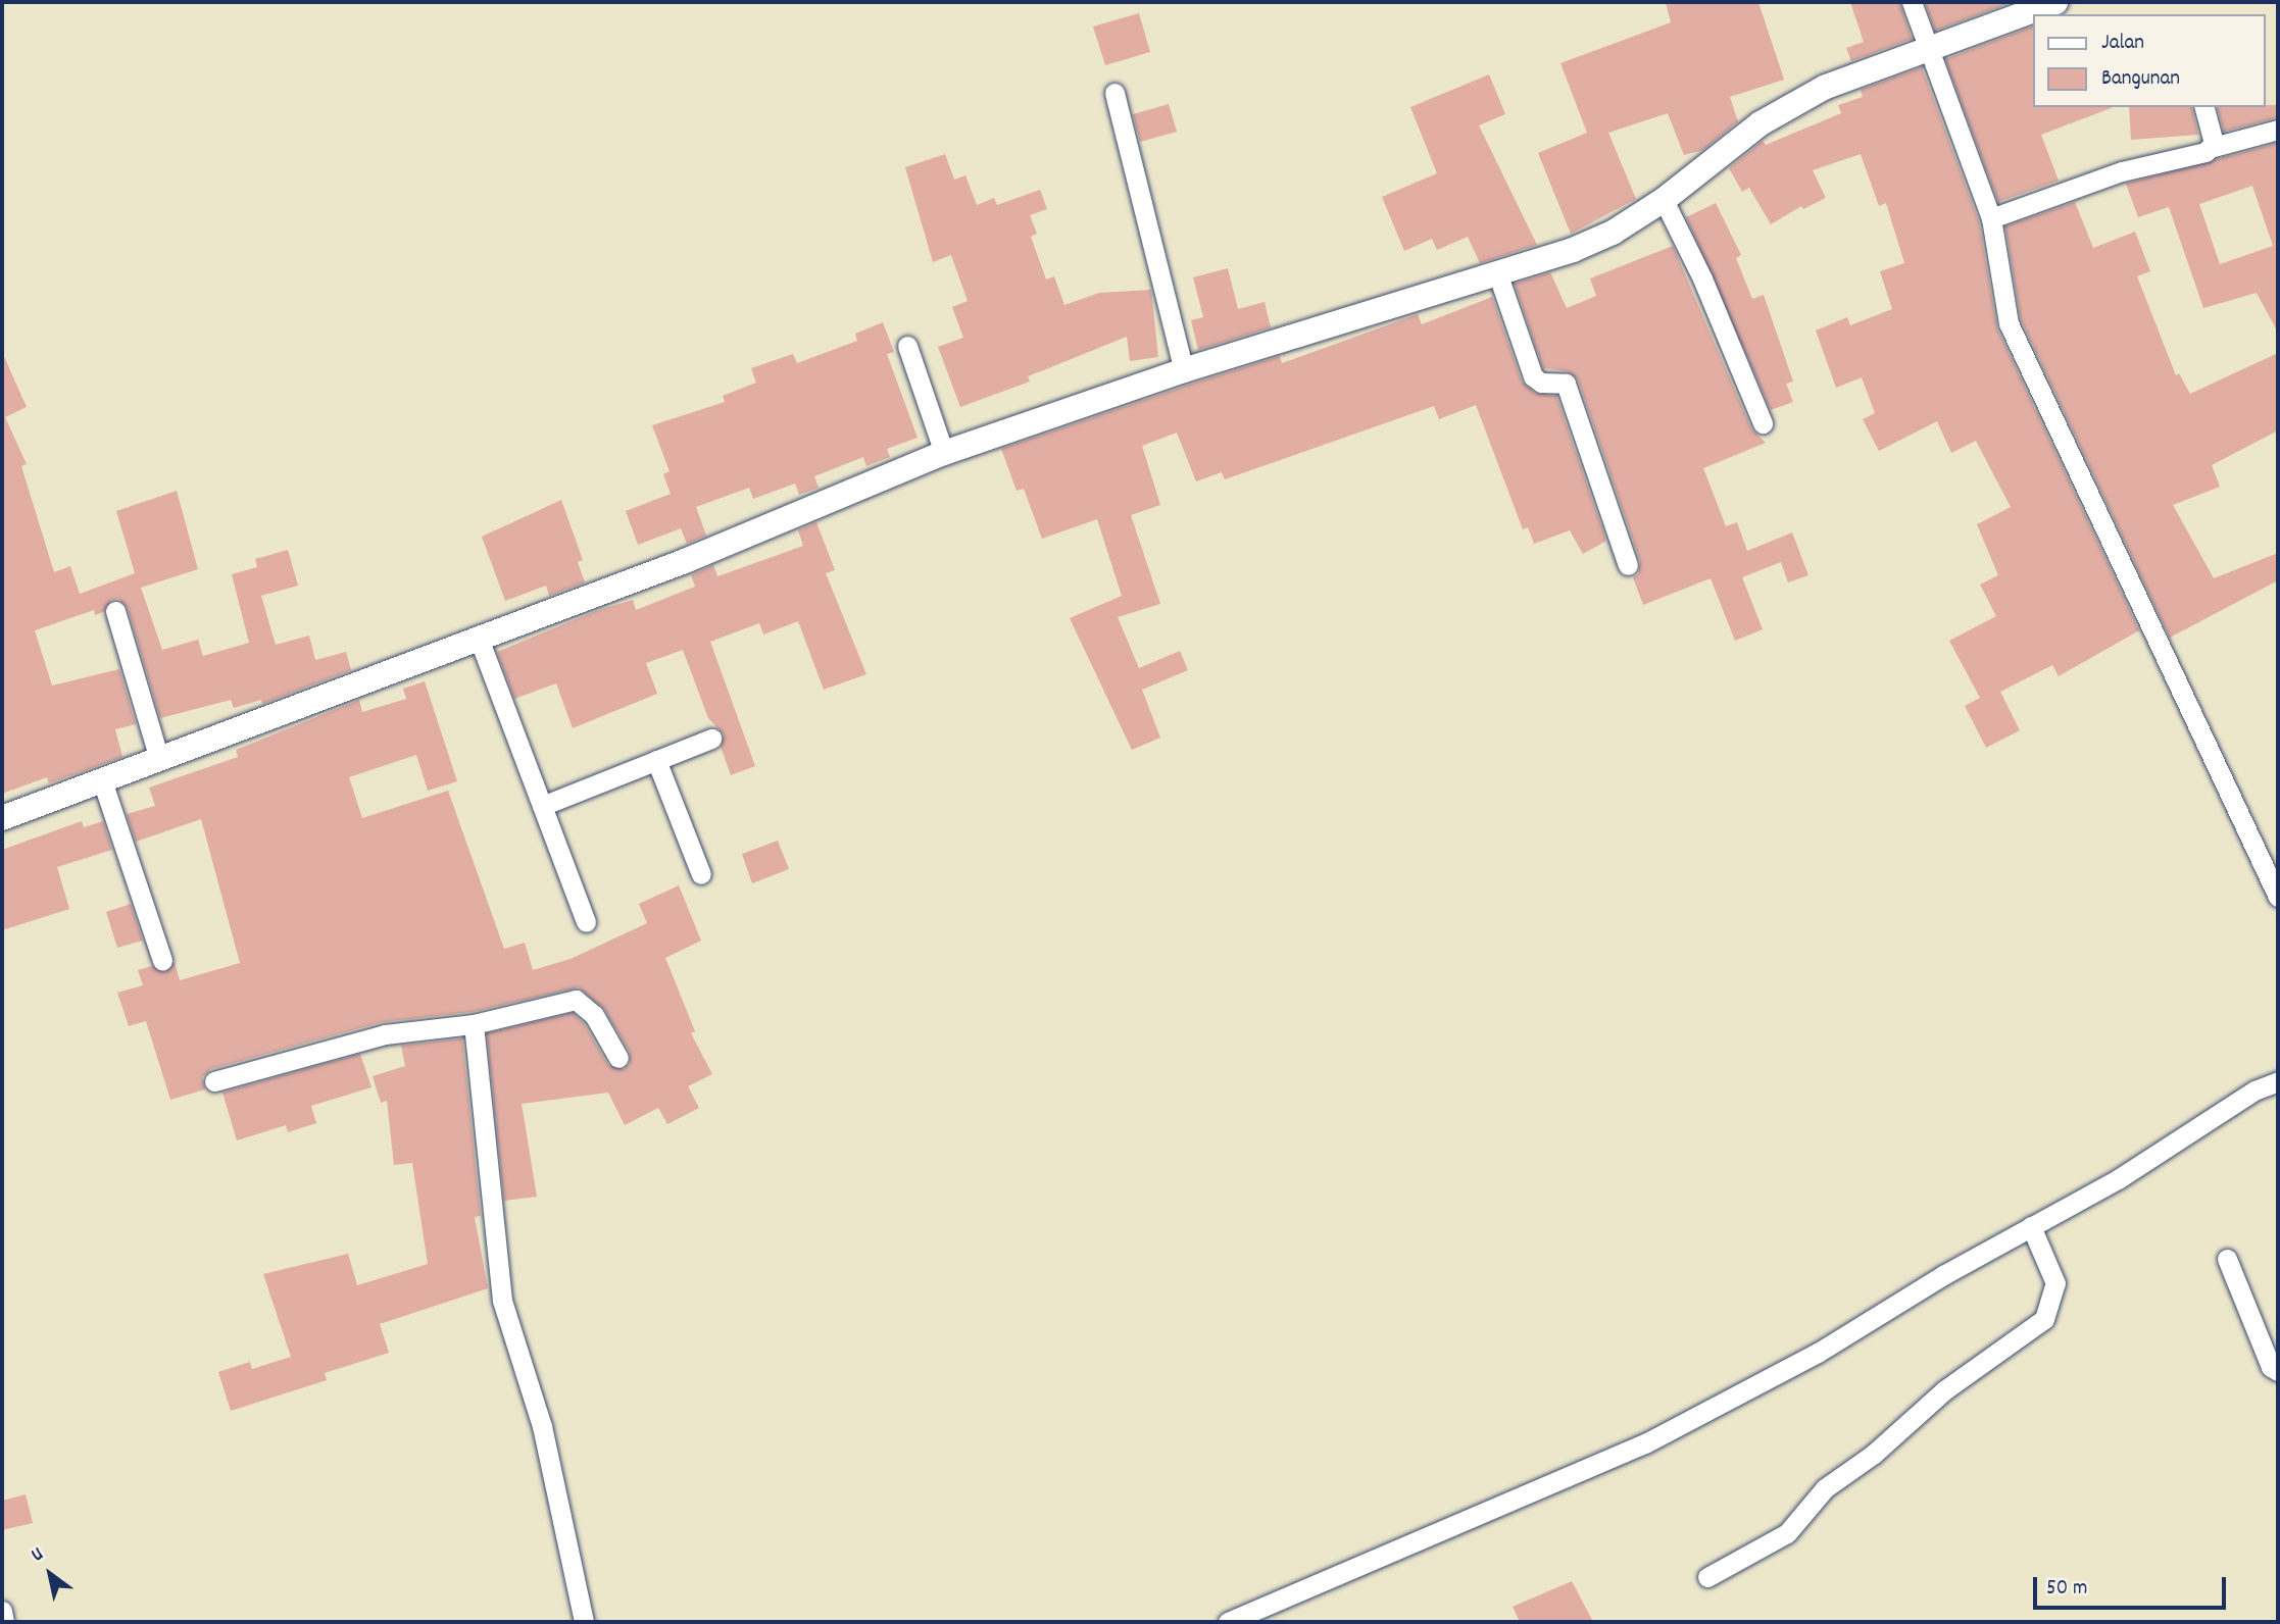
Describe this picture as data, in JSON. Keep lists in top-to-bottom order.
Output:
{
  "legend": ["Jalan", "Bangunan"],
  "scale_bar": "50 m",
  "north": "top left"
}
